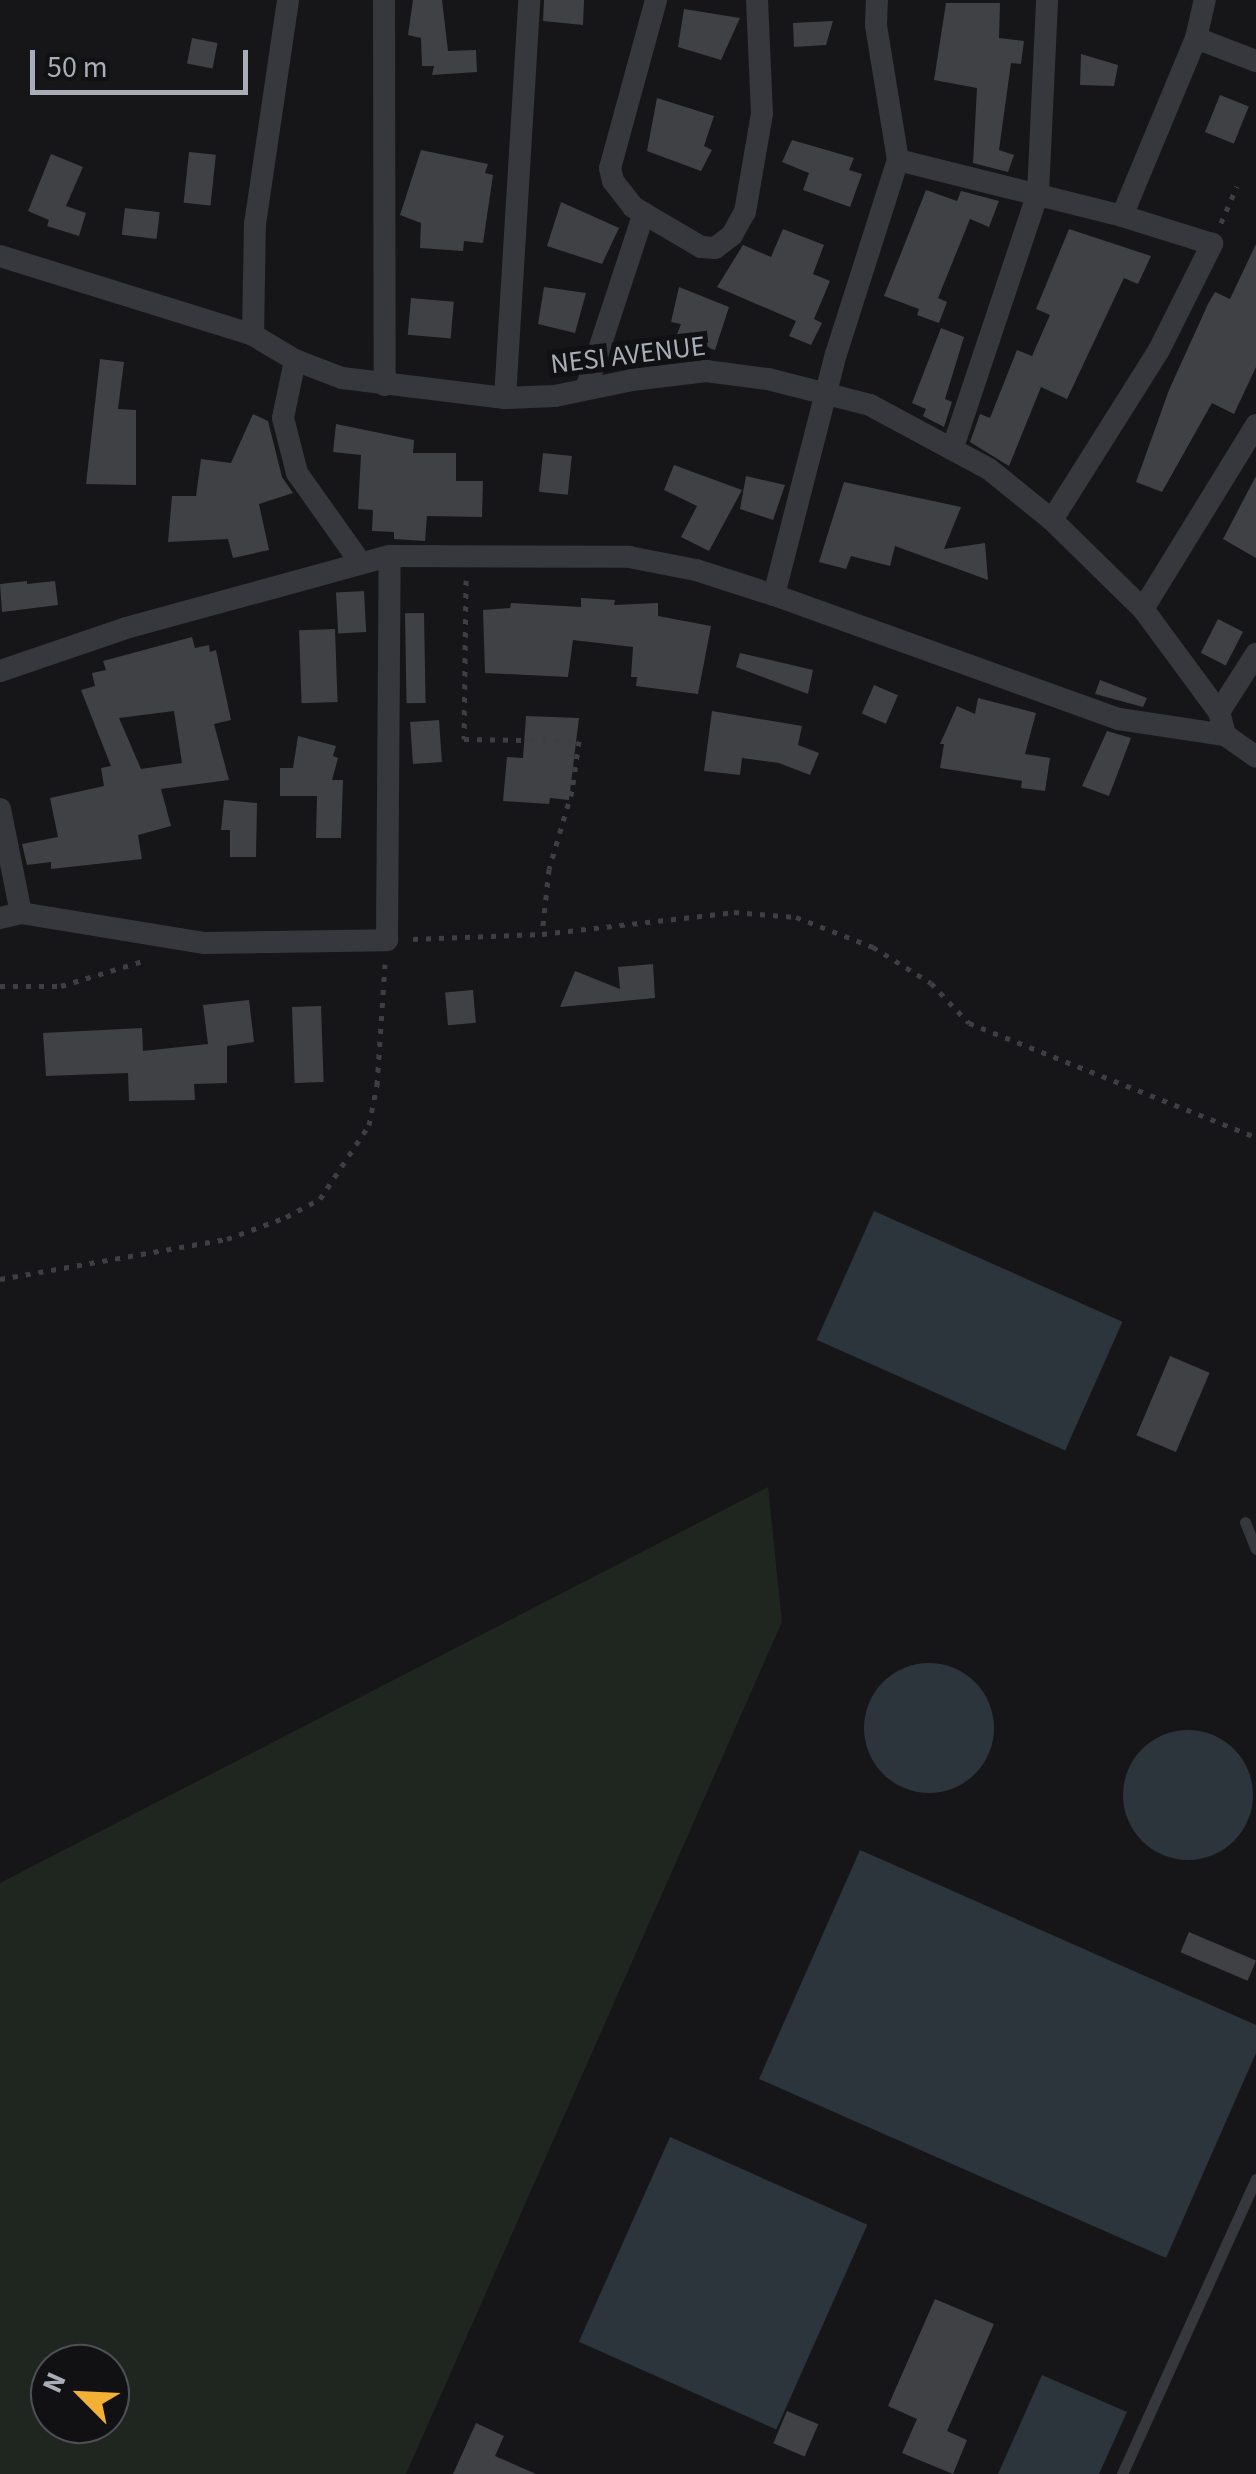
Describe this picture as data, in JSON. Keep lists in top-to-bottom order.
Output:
{
  "streets": {
    "street": ["NESI AVENUE"]
  },
  "scale_bar": "50 m",
  "north": "top left"
}
